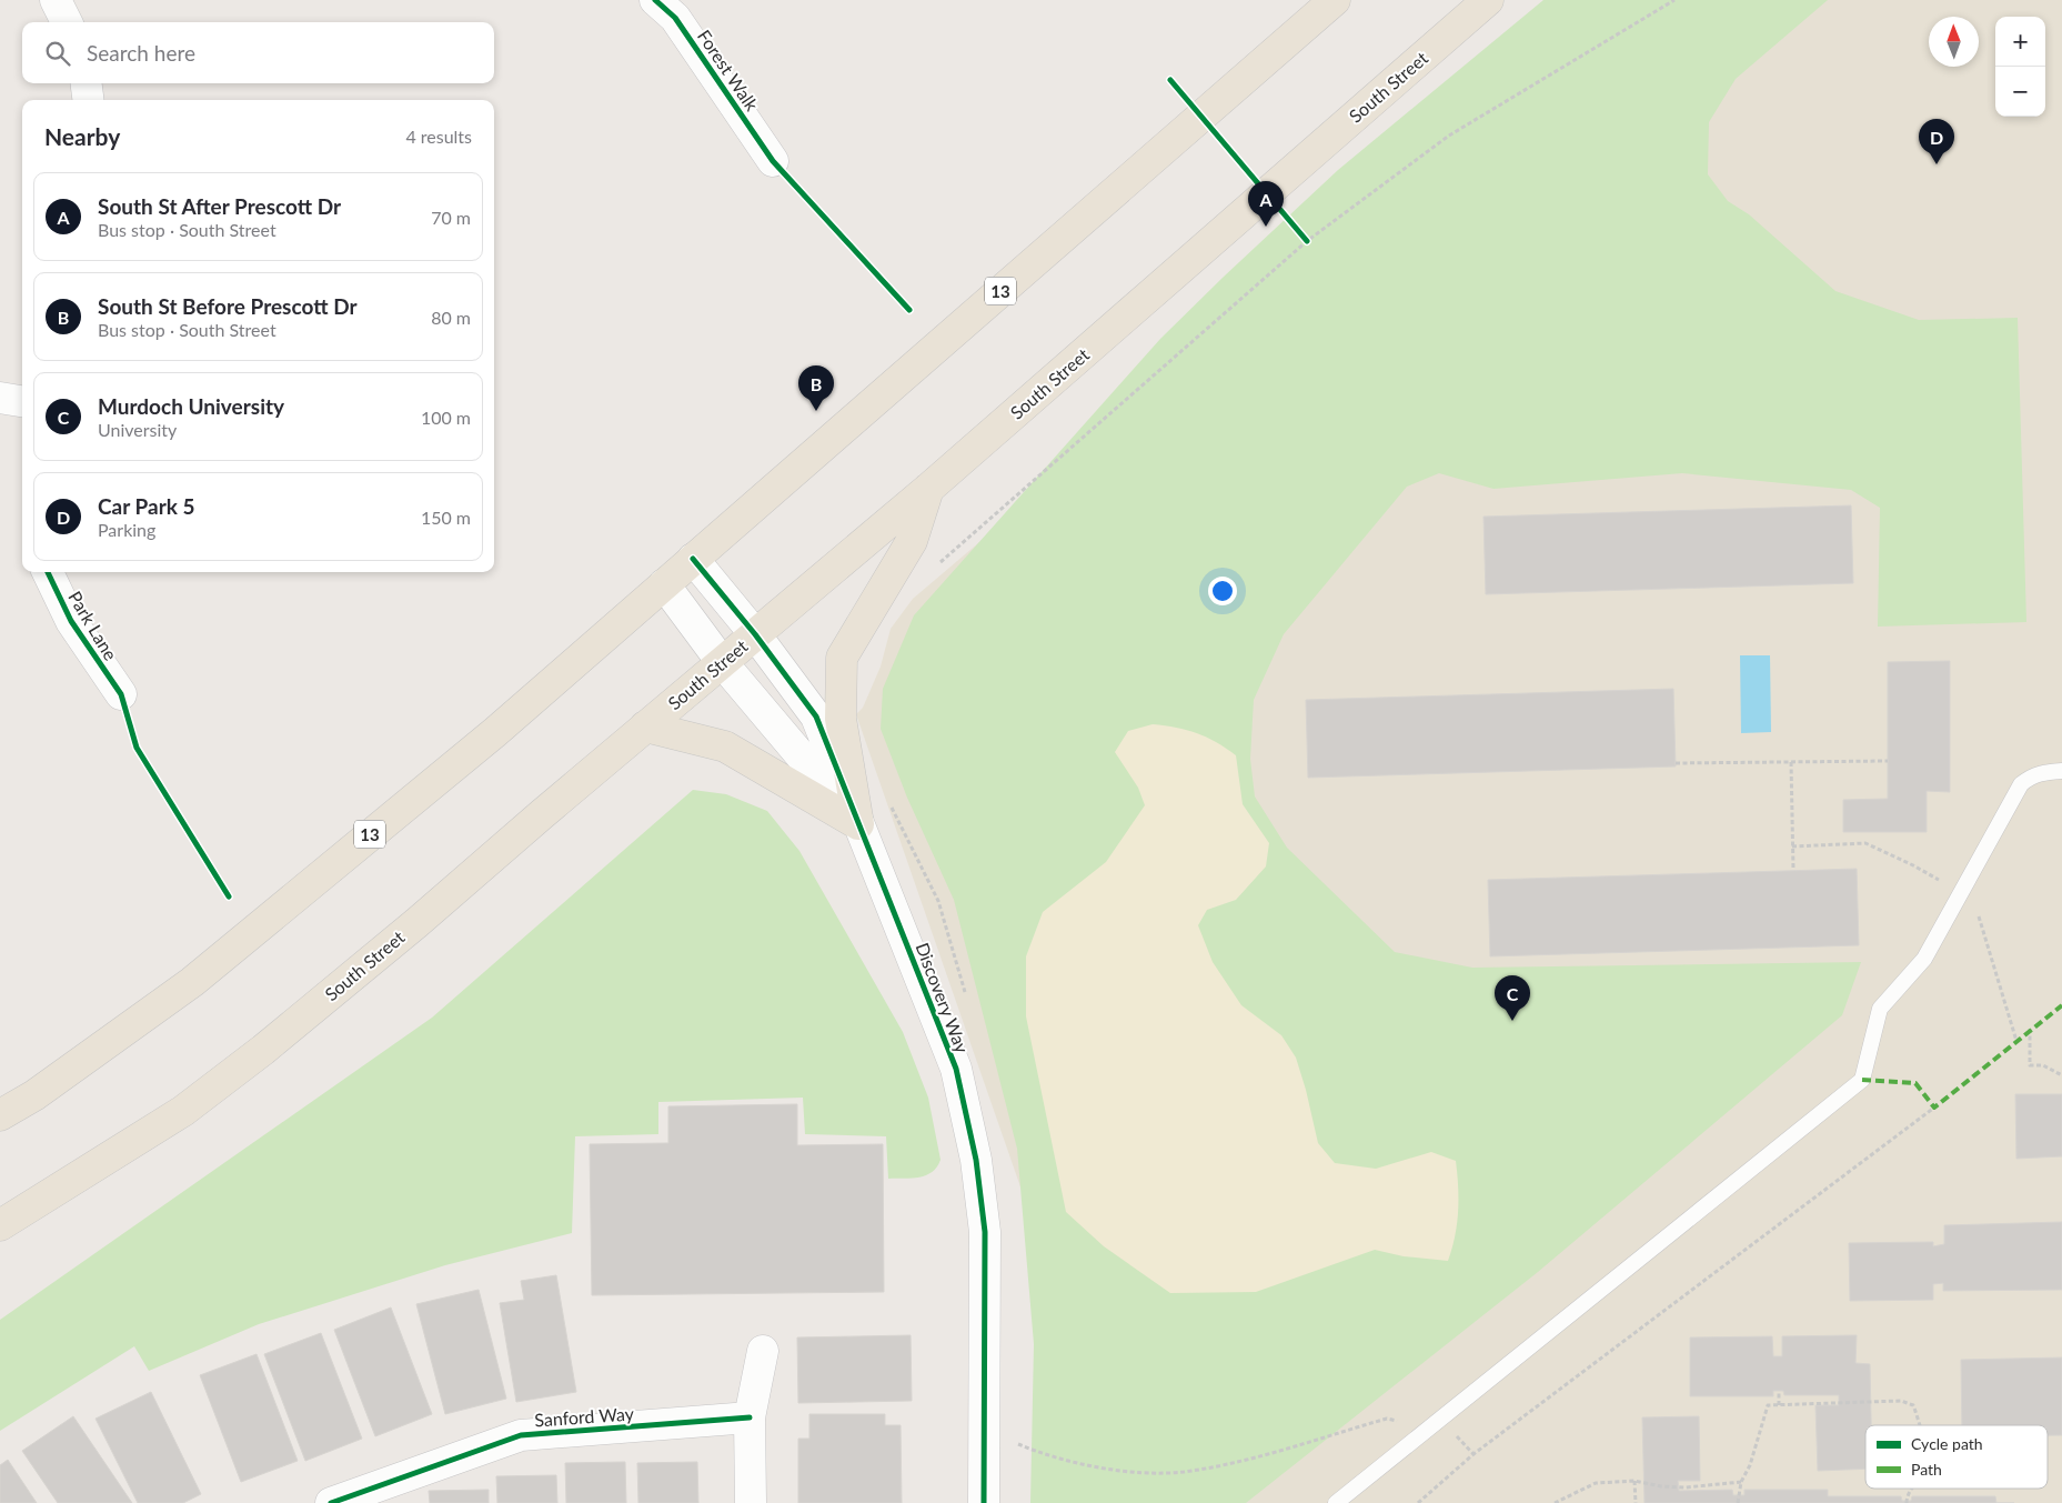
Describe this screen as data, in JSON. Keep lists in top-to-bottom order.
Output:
{
  "streets": {
    "highway": ["South Street", "13"],
    "street": [
      "Forest Walk",
      "Park Lane",
      "Discovery Way",
      "Sanford Way"
    ]
  },
  "crossings": [
    ["South Street", "Discovery Way"],
    ["13", "Discovery Way"]
  ],
  "legend": ["Cycle path", "Path"],
  "north": "top",
  "page": {
    "map_buttons": ["+", "−"],
    "search": "Search here",
    "heading": ["Nearby", "4 results"],
    "pins": [
      "D",
      "A",
      "B",
      "C"
    ],
    "list": [
      {
        "mark": "A",
        "name": "South St After Prescott Dr",
        "note": "Bus stop · South Street",
        "value": "70 m"
      },
      {
        "mark": "B",
        "name": "South St Before Prescott Dr",
        "note": "Bus stop · South Street",
        "value": "80 m"
      },
      {
        "mark": "C",
        "name": "Murdoch University",
        "note": "University",
        "value": "100 m"
      },
      {
        "mark": "D",
        "name": "Car Park 5",
        "note": "Parking",
        "value": "150 m"
      }
    ]
  }
}
